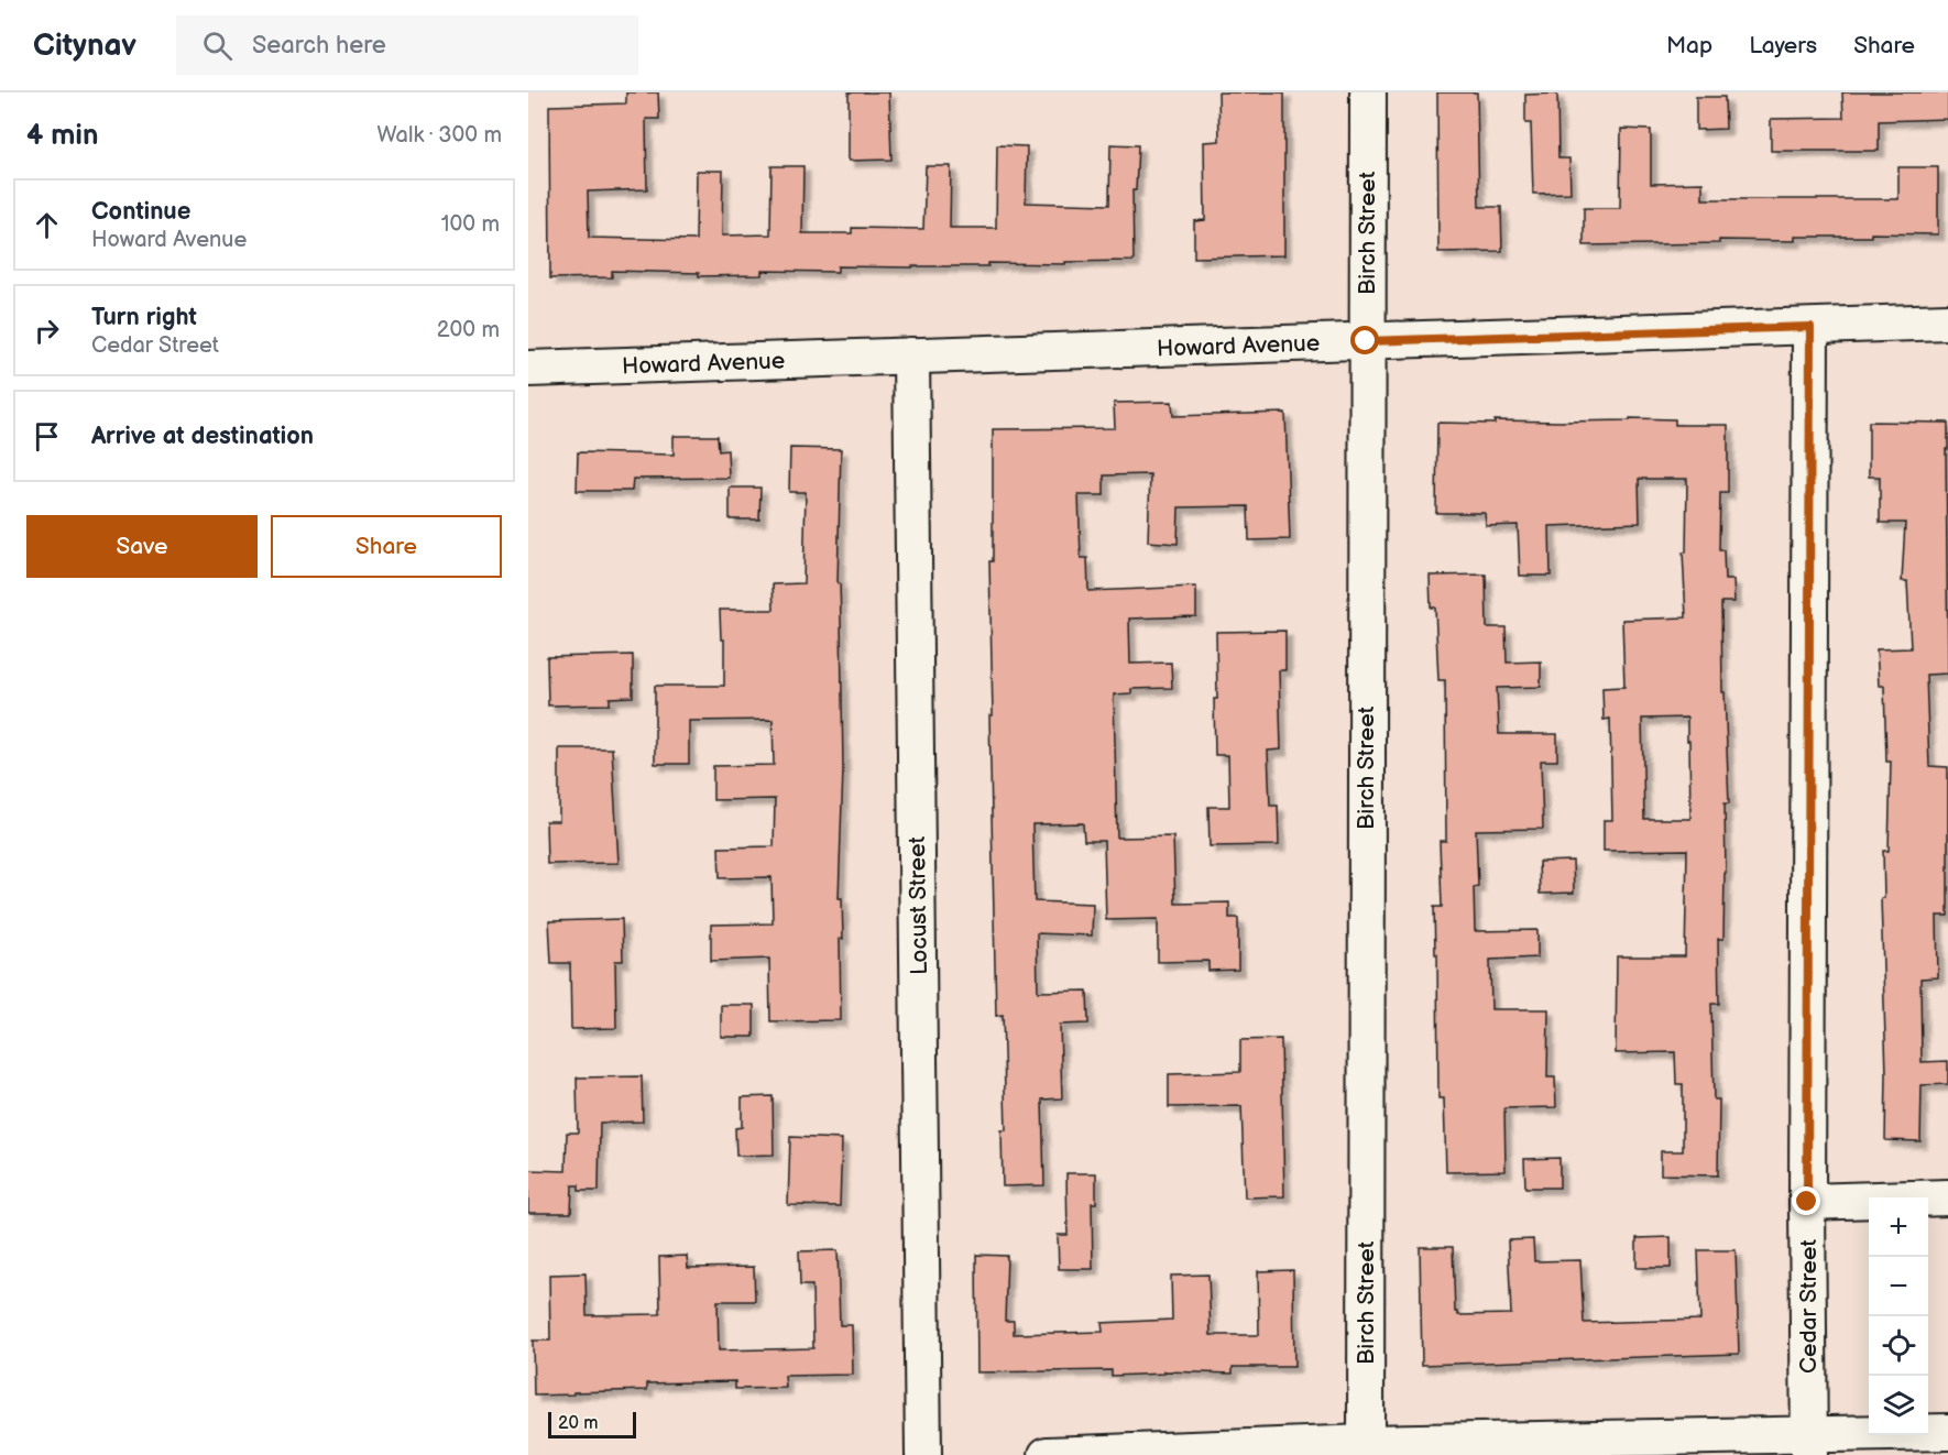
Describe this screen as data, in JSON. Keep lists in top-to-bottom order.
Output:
{
  "streets": {
    "street": [
      "Birch Street",
      "Howard Avenue",
      "Locust Street",
      "Cedar Street"
    ]
  },
  "crossings": [
    ["Birch Street", "Howard Avenue"],
    ["Howard Avenue", "Locust Street"],
    ["Howard Avenue", "Cedar Street"]
  ],
  "scale_bar": "20 m",
  "page": {
    "header": "Citynav",
    "search": "Search here",
    "nav": ["Map", "Layers", "Share"],
    "heading": ["4 min", "Walk · 300 m"],
    "list": [
      ["Continue", "Howard Avenue", "100 m"],
      ["Turn right", "Cedar Street", "200 m"],
      "Arrive at destination"
    ],
    "buttons": ["Save", "Share"],
    "map_buttons": ["+", "−"],
    "scale": "20 m"
  }
}
